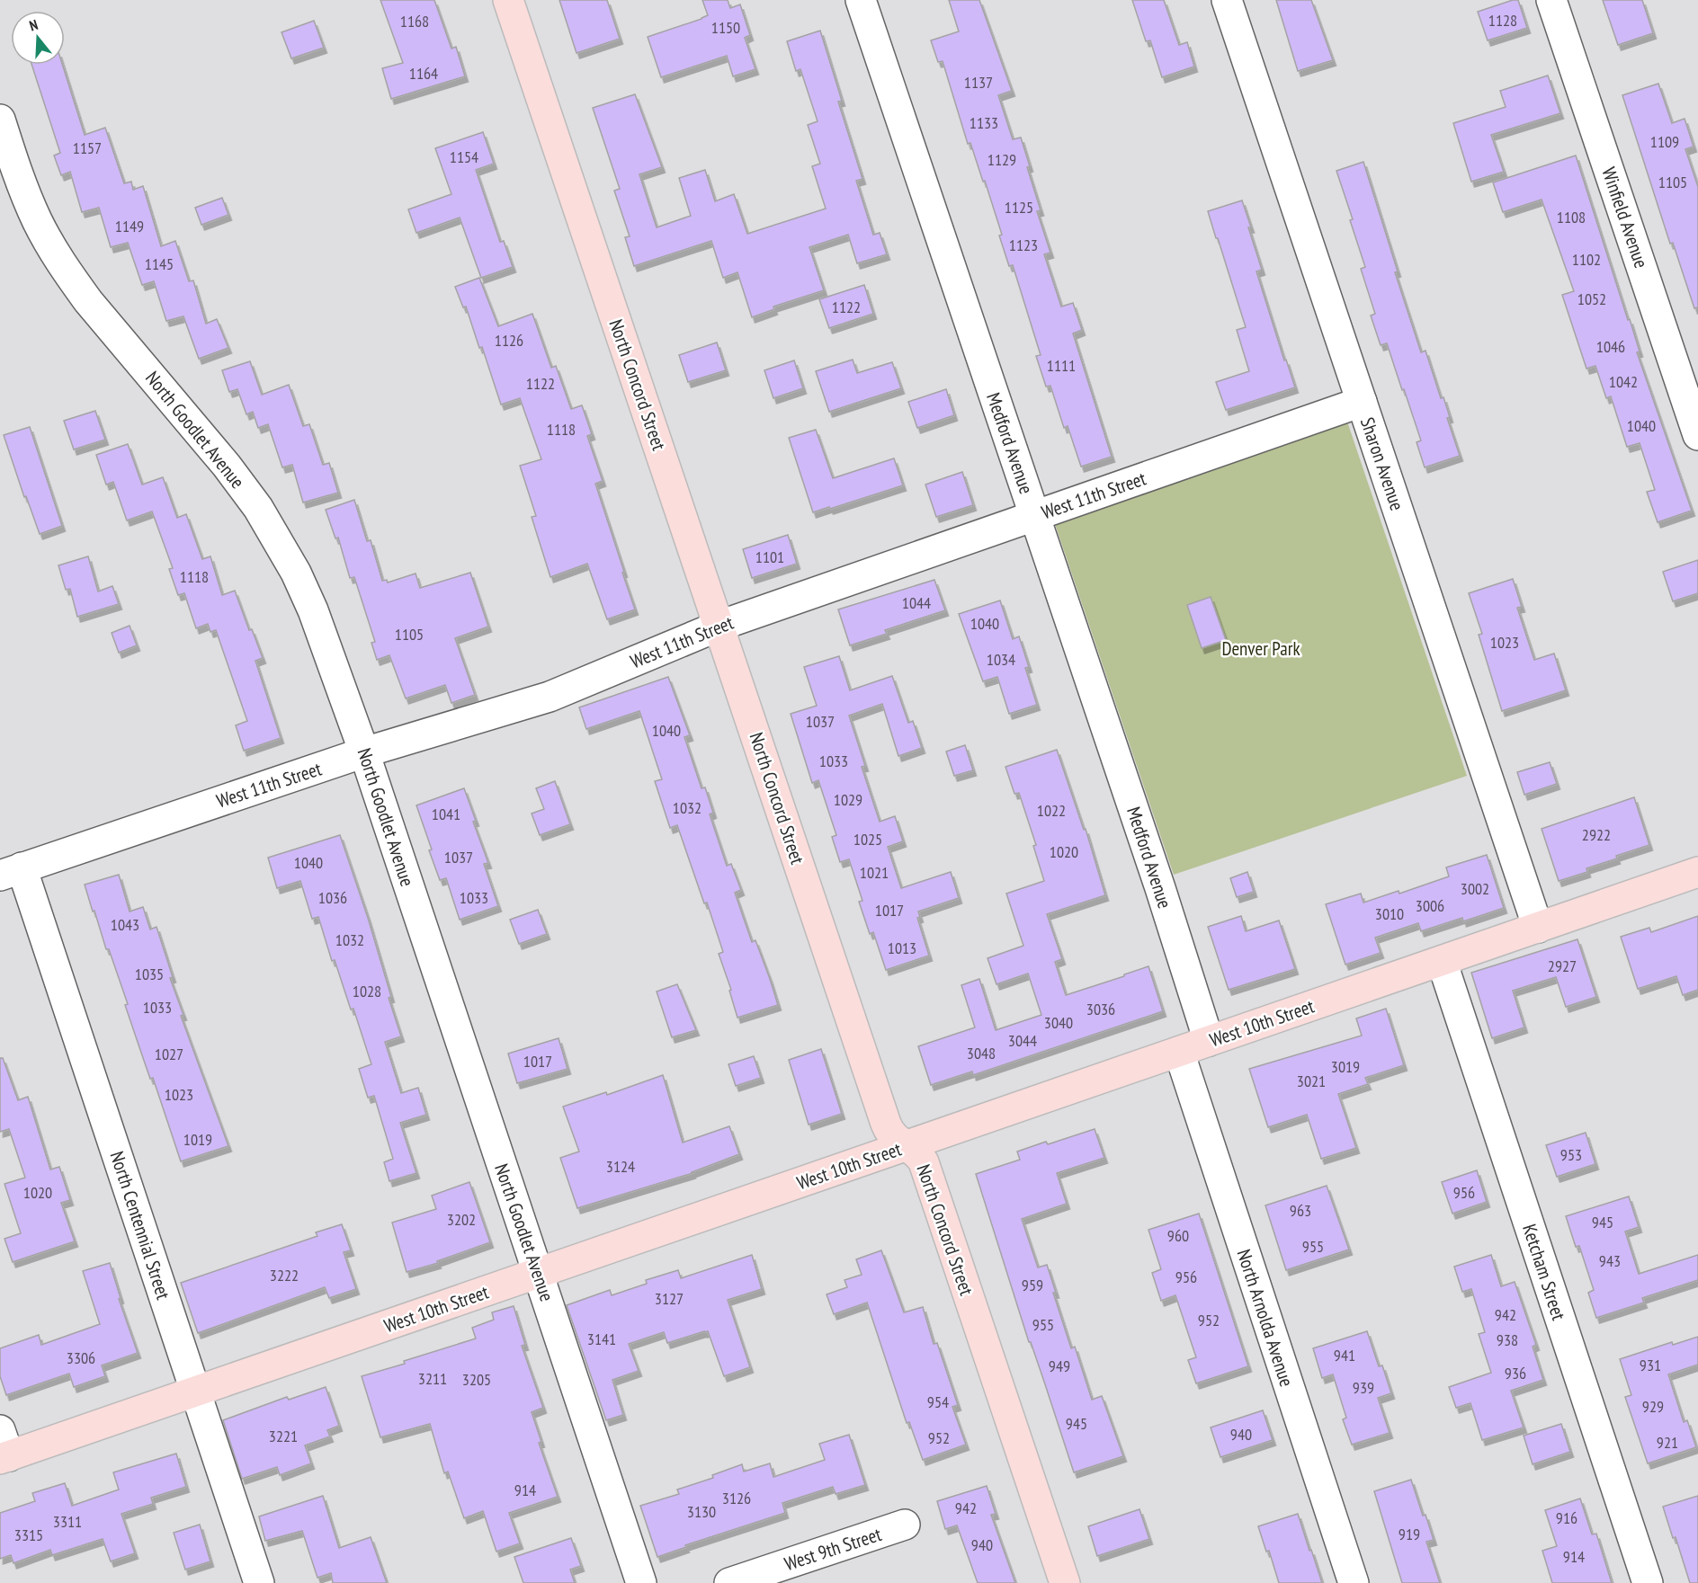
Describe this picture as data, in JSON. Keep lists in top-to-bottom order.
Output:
{
  "streets": {
    "main road": ["North Concord Street", "West 10th Street"],
    "street": [
      "Winfield Avenue",
      "North Goodlet Avenue",
      "Medford Avenue",
      "Sharon Avenue",
      "West 11th Street",
      "North Centennial Street",
      "Ketcham Street",
      "North Arnolda Avenue",
      "West 9th Street"
    ]
  },
  "crossings": [
    ["North Concord Street", "West 11th Street"],
    ["North Concord Street", "West 10th Street"],
    ["North Goodlet Avenue", "West 11th Street"],
    ["North Goodlet Avenue", "West 10th Street"],
    ["Medford Avenue", "West 11th Street"],
    ["Medford Avenue", "West 10th Street"],
    ["Sharon Avenue", "West 11th Street"],
    ["Sharon Avenue", "West 10th Street"],
    ["West 11th Street", "North Centennial Street"],
    ["West 10th Street", "North Centennial Street"],
    ["West 10th Street", "Ketcham Street"],
    ["West 10th Street", "North Arnolda Avenue"]
  ],
  "parks": ["Denver Park"],
  "house_numbers": [
    "1128",
    "1168",
    "1150",
    "1164",
    "1137",
    "1133",
    "1109",
    "1157",
    "1154",
    "1129",
    "1105",
    "1125",
    "1108",
    "1149",
    "1123",
    "1102",
    "1145",
    "1052",
    "1122",
    "1126",
    "1046",
    "1111",
    "1042",
    "1122",
    "1040",
    "1118",
    "1101",
    "1118",
    "1044",
    "1040",
    "1105",
    "1023",
    "1034",
    "1037",
    "1040",
    "1033",
    "1029",
    "1032",
    "1022",
    "1041",
    "2922",
    "1025",
    "1020",
    "1037",
    "1040",
    "1021",
    "3002",
    "1036",
    "1033",
    "3006",
    "1017",
    "3010",
    "1043",
    "1032",
    "1013",
    "2927",
    "1035",
    "1028",
    "1033",
    "3036",
    "3040",
    "3044",
    "3048",
    "1027",
    "1017",
    "3019",
    "3021",
    "1023",
    "1019",
    "953",
    "3124",
    "1020",
    "956",
    "963",
    "3202",
    "945",
    "960",
    "955",
    "943",
    "3222",
    "956",
    "959",
    "3127",
    "942",
    "952",
    "955",
    "3141",
    "938",
    "941",
    "3306",
    "931",
    "949",
    "936",
    "3211",
    "3205",
    "939",
    "954",
    "929",
    "945",
    "940",
    "3221",
    "952",
    "921",
    "914",
    "3126",
    "942",
    "3130",
    "916",
    "3311",
    "919",
    "3315",
    "940",
    "914"
  ],
  "north": "top"
}
